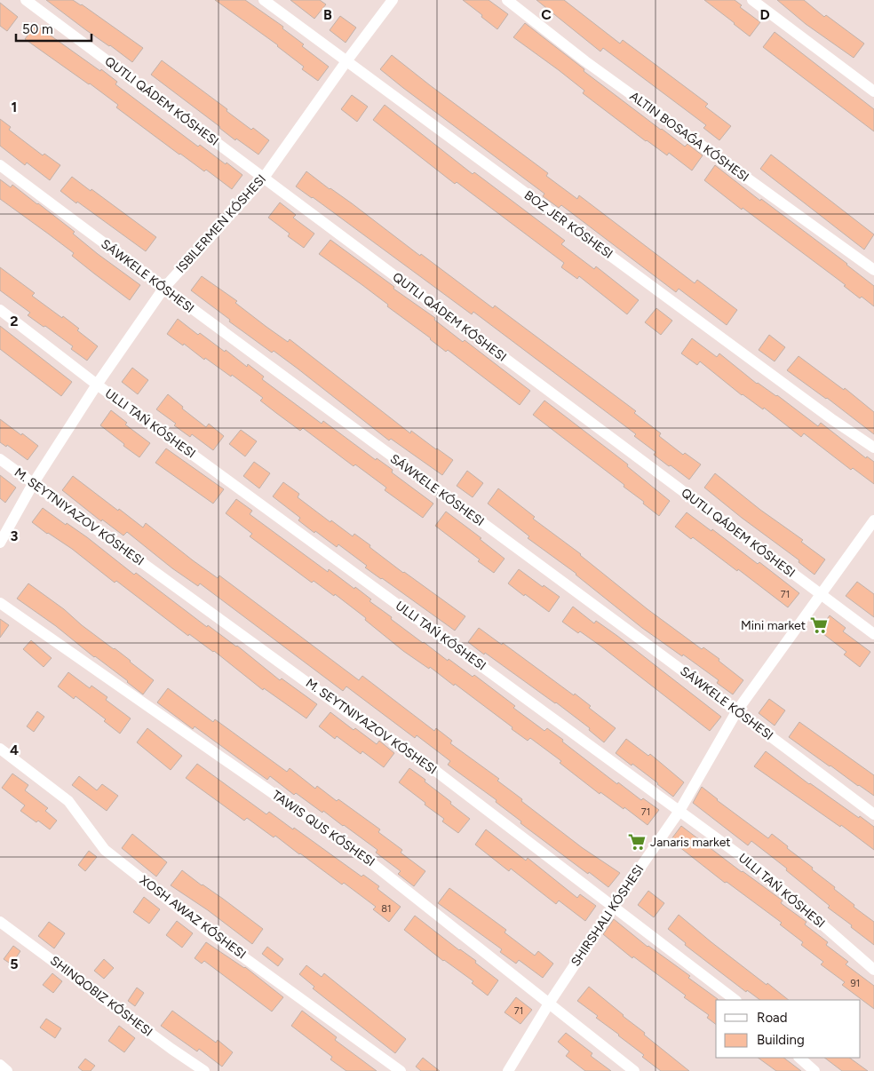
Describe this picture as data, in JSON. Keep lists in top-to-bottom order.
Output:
{
  "streets": {
    "street": [
      "ISBILERMEN KÓSHESI",
      "BOZ JER KÓSHESI",
      "SÁWKELE KÓSHESI",
      "M. SEYTNIYAZOV KÓSHESI",
      "XOSH AWAZ KÓSHESI"
    ]
  },
  "crossings": [
    ["ISBILERMEN KÓSHESI", "BOZ JER KÓSHESI"],
    ["ISBILERMEN KÓSHESI", "SÁWKELE KÓSHESI"],
    ["ISBILERMEN KÓSHESI", "M. SEYTNIYAZOV KÓSHESI"]
  ],
  "places": {
    "supermarket": ["Mini market", "Janaris market"]
  },
  "house_numbers": [
    "71",
    "71",
    "81",
    "91",
    "71"
  ],
  "legend": ["Road", "Building"],
  "scale_bar": "50 m",
  "grid": {
    "columns": ["B", "C", "D"],
    "rows": [
      "1",
      "2",
      "3",
      "4",
      "5"
    ]
  }
}
